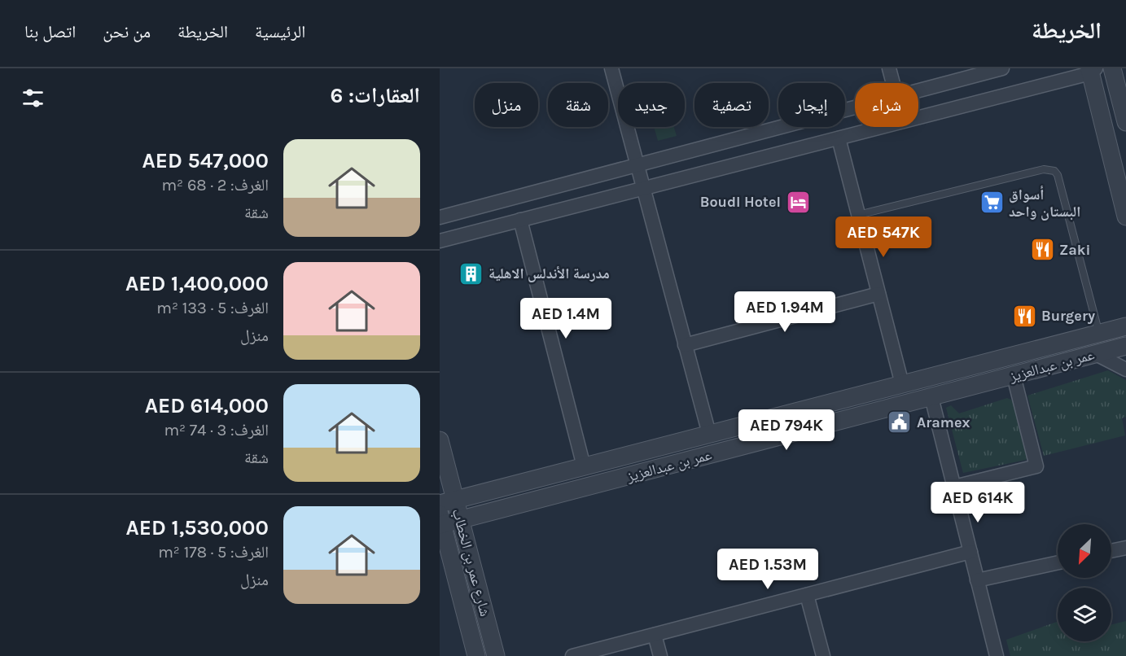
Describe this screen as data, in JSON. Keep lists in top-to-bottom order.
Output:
{
  "streets": {
    "street": ["عمر بن عبدالعزيز", "شارع عمر بن الخطاب"]
  },
  "crossings": [
    ["عمر بن عبدالعزيز", "شارع عمر بن الخطاب"]
  ],
  "places": {
    "hotel": ["Boudl Hotel"],
    "supermarket": ["أسواق البستان واحد"],
    "restaurant": ["Zaki", "Burgery"],
    "building": ["مدرسة الأندلس الاهلية"],
    "public building": ["Aramex"]
  },
  "north": "bottom left",
  "page": {
    "header": "الخريطة",
    "nav": [
      "الرئيسية",
      "الخريطة",
      "من نحن",
      "اتصل بنا"
    ],
    "heading": "العقارات: 6",
    "chip": [
      "شراء",
      "إيجار",
      "تصفية",
      "جديد",
      "شقة",
      "منزل"
    ],
    "list": [
      {
        "name": "AED 547,000",
        "note": "الغرف: 2 · 68 m² · شقة"
      },
      {
        "name": "AED 1,400,000",
        "note": "الغرف: 5 · 133 m² · منزل"
      },
      {
        "name": "AED 614,000",
        "note": "الغرف: 3 · 74 m² · شقة"
      },
      {
        "name": "AED 1,530,000",
        "note": "الغرف: 5 · 178 m² · منزل"
      }
    ],
    "price": [
      "AED 547K",
      "AED 1.94M",
      "AED 1.4M",
      "AED 794K",
      "AED 614K",
      "AED 1.53M"
    ]
  }
}
